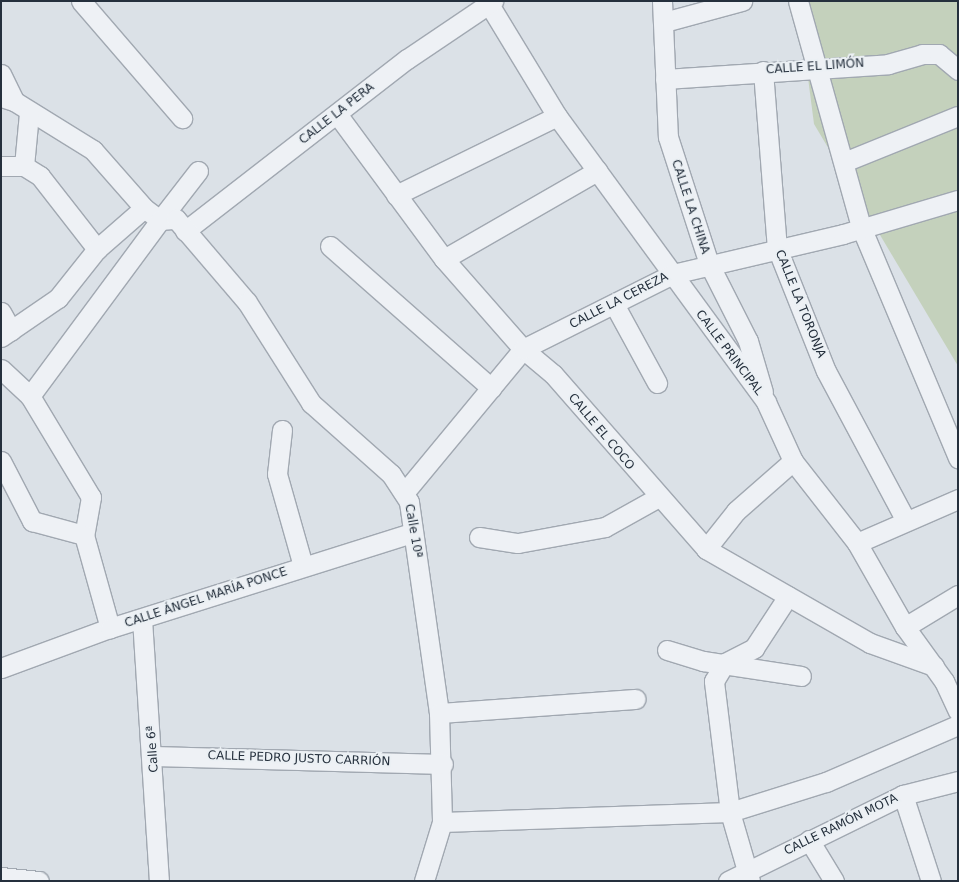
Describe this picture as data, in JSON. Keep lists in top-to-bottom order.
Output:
{
  "streets": {
    "street": [
      "CALLE EL LIMÓN",
      "CALLE LA PERA",
      "CALLE LA CHINA",
      "CALLE LA CEREZA",
      "CALLE LA TORONJA",
      "CALLE PRINCIPAL",
      "CALLE EL COCO",
      "Calle 10ª",
      "CALLE ÁNGEL MARÍA PONCE",
      "Calle 6ª",
      "CALLE PEDRO JUSTO CARRIÓN",
      "CALLE RAMÓN MOTA"
    ]
  },
  "crossings": [
    ["CALLE EL LIMÓN", "CALLE LA CHINA"],
    ["CALLE EL LIMÓN", "CALLE LA TORONJA"],
    ["CALLE LA PERA", "CALLE PRINCIPAL"],
    ["CALLE LA PERA", "CALLE EL COCO"],
    ["CALLE LA PERA", "Calle 10ª"],
    ["CALLE LA CHINA", "CALLE LA CEREZA"],
    ["CALLE LA CHINA", "CALLE PRINCIPAL"],
    ["CALLE LA CEREZA", "CALLE LA TORONJA"],
    ["CALLE LA CEREZA", "CALLE PRINCIPAL"],
    ["CALLE LA CEREZA", "CALLE EL COCO"],
    ["CALLE LA CEREZA", "Calle 10ª"],
    ["CALLE PRINCIPAL", "CALLE EL COCO"],
    ["Calle 10ª", "CALLE ÁNGEL MARÍA PONCE"],
    ["Calle 10ª", "CALLE PEDRO JUSTO CARRIÓN"],
    ["CALLE ÁNGEL MARÍA PONCE", "Calle 6ª"],
    ["Calle 6ª", "CALLE PEDRO JUSTO CARRIÓN"]
  ]
}
